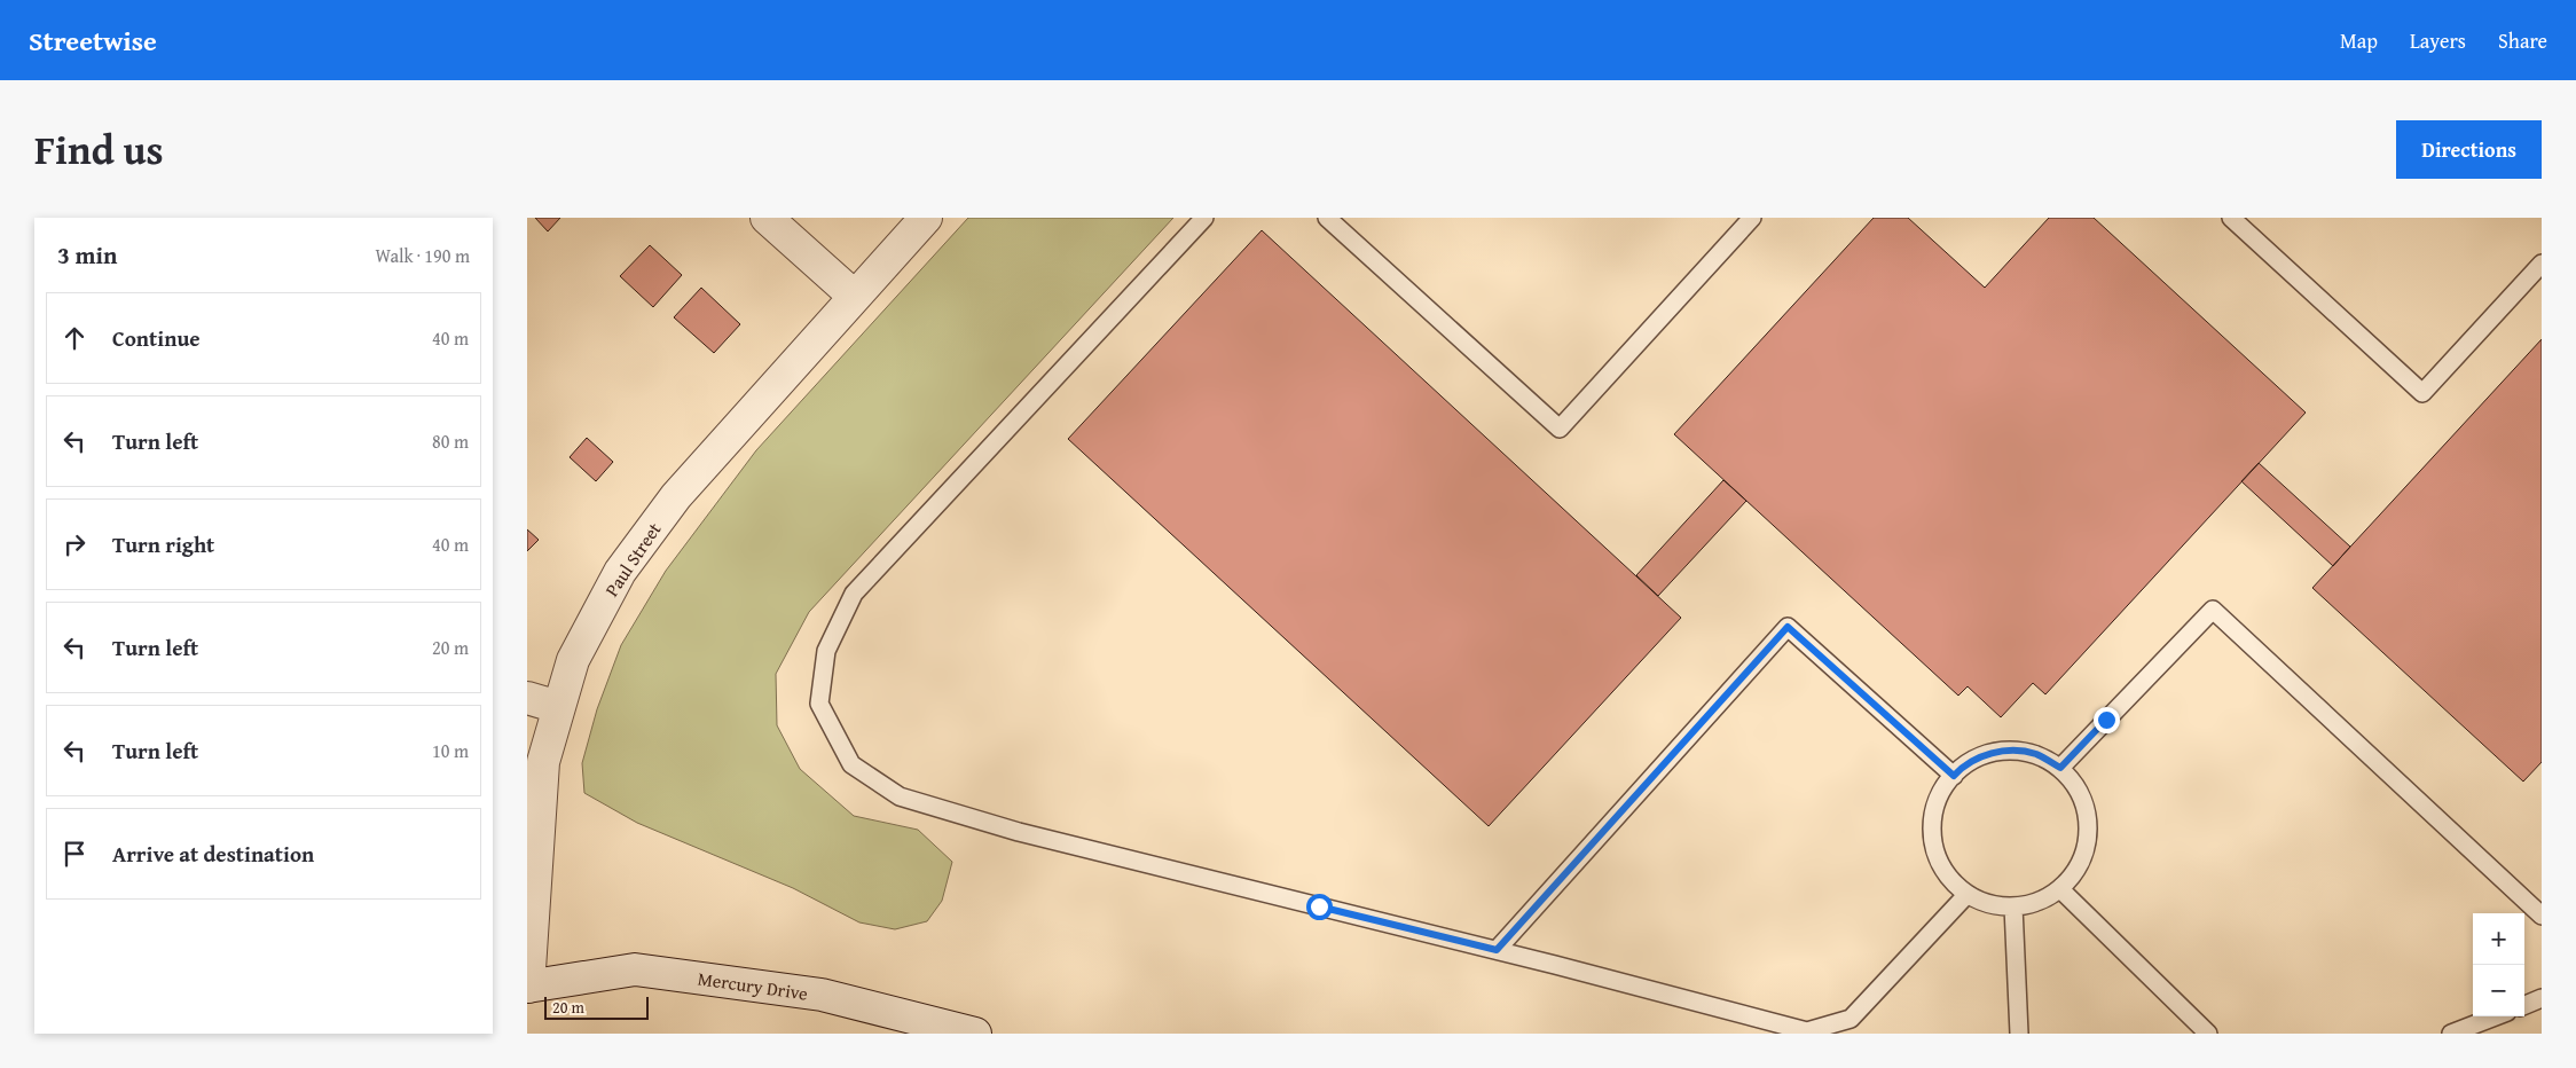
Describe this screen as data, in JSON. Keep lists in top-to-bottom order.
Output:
{
  "streets": {
    "street": ["Paul Street", "Mercury Drive"]
  },
  "crossings": [
    ["Paul Street", "Mercury Drive"]
  ],
  "scale_bar": "20 m",
  "page": {
    "header": "Streetwise",
    "nav": ["Map", "Layers", "Share"],
    "title": "Find us",
    "buttons": "Directions",
    "heading": ["3 min", "Walk · 190 m"],
    "list": [
      ["Continue", "40 m"],
      ["Turn left", "80 m"],
      ["Turn right", "40 m"],
      ["Turn left", "20 m"],
      ["Turn left", "10 m"],
      "Arrive at destination"
    ],
    "map_buttons": ["+", "−"],
    "scale": "20 m"
  }
}
